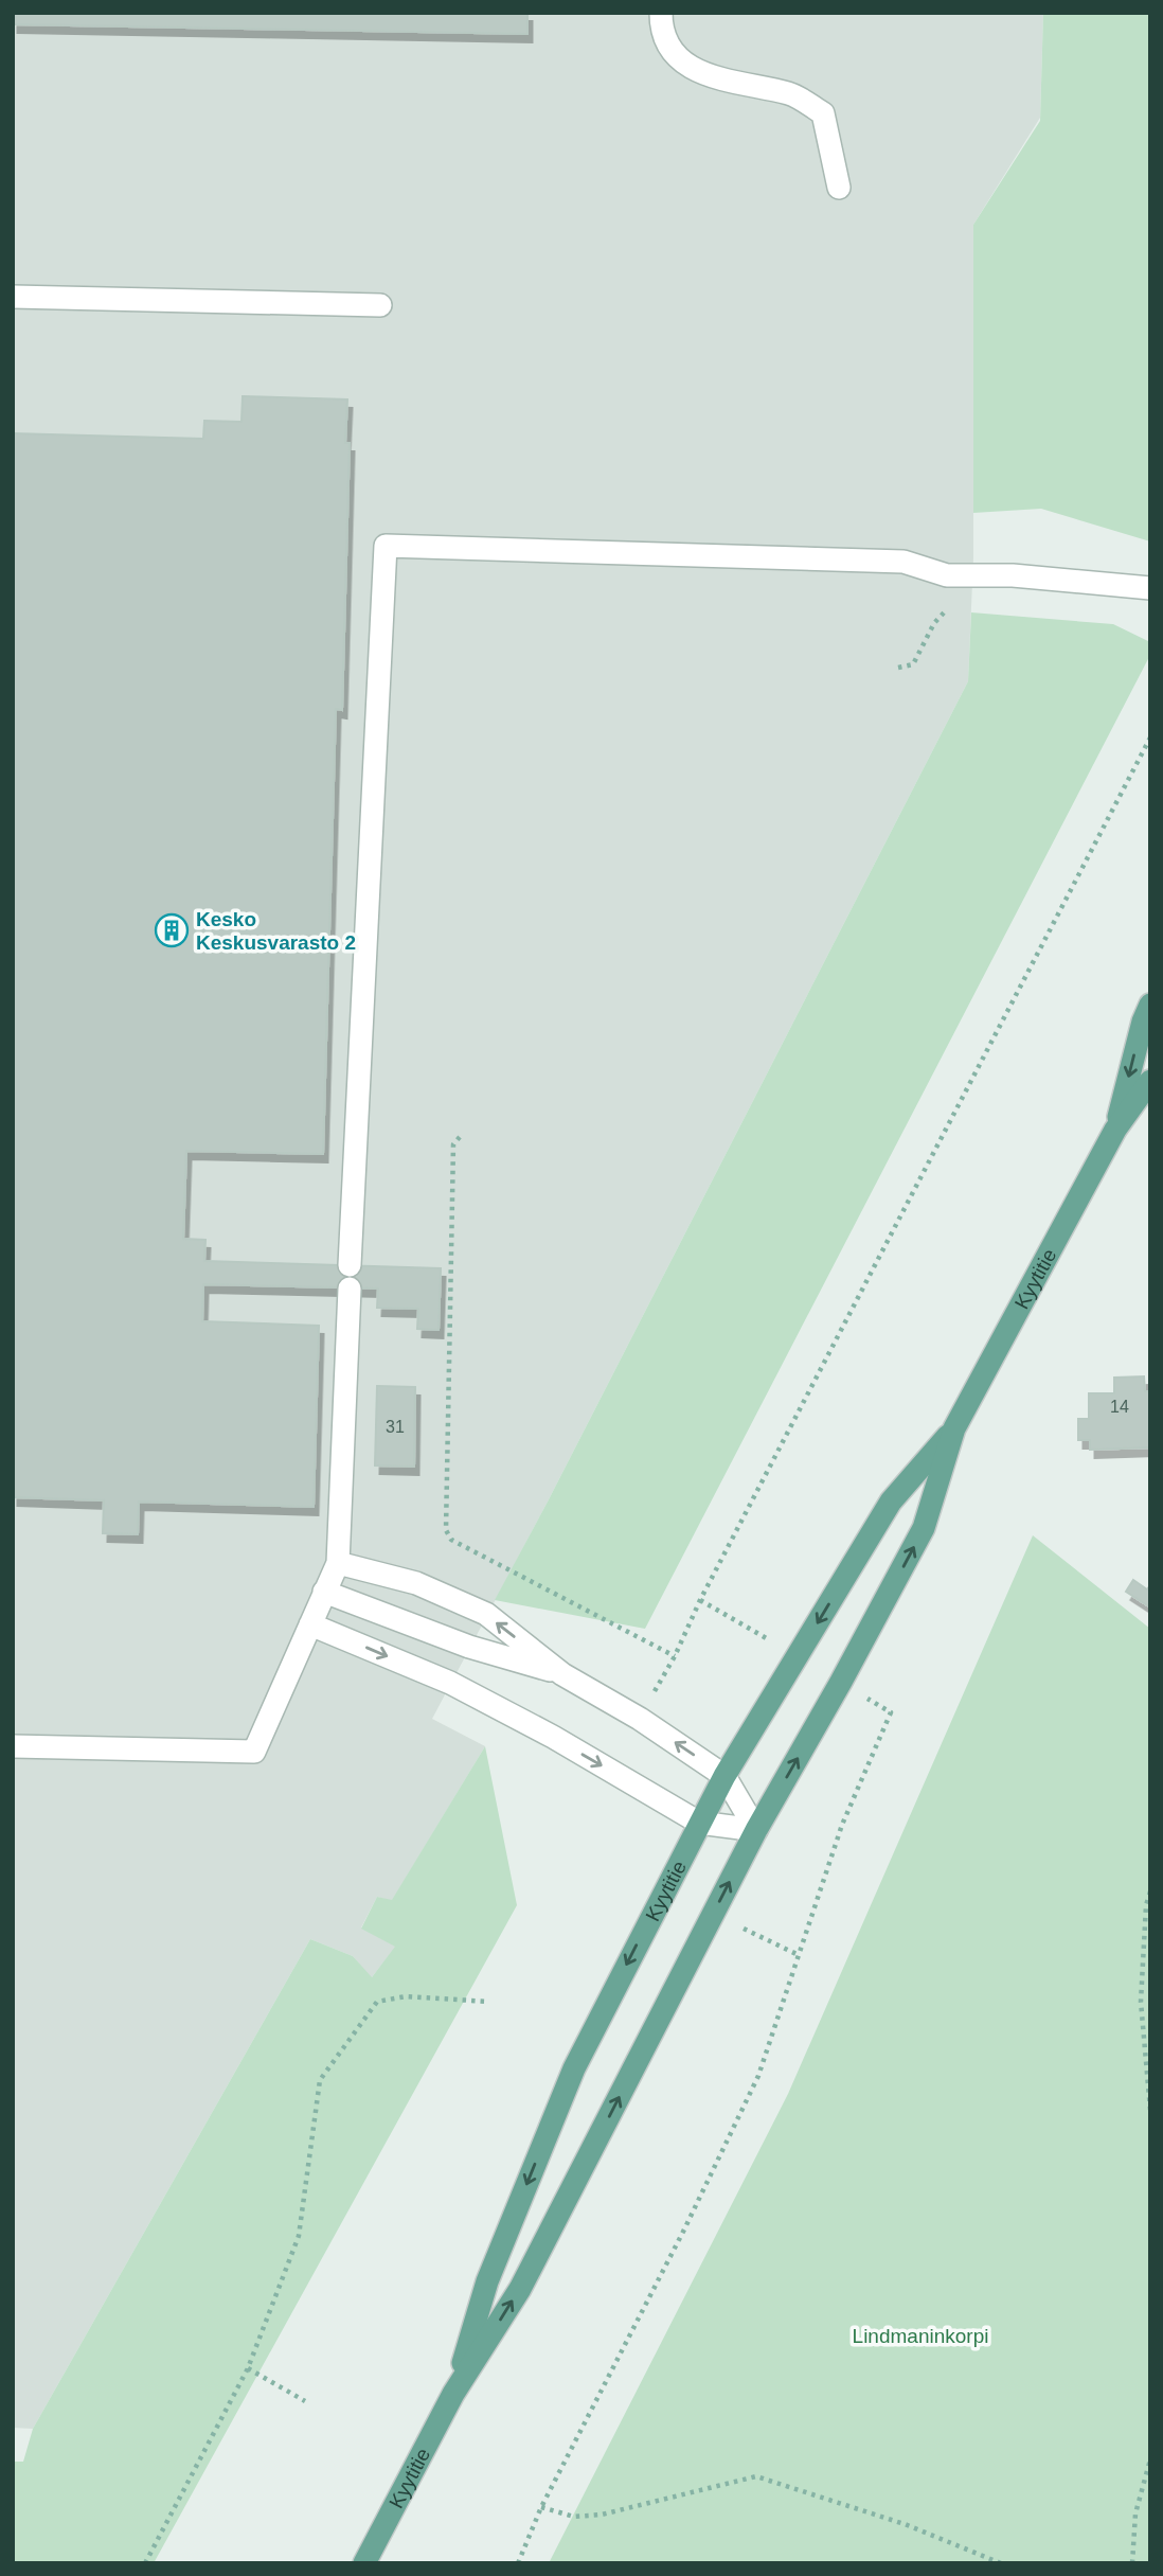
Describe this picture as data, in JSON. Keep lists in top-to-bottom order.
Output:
{
  "streets": {
    "main road": ["Kyytitie"]
  },
  "parks": ["Lindmaninkorpi"],
  "places": {
    "building": ["Kesko Keskusvarasto 2"]
  },
  "house_numbers": ["14", "31"]
}
